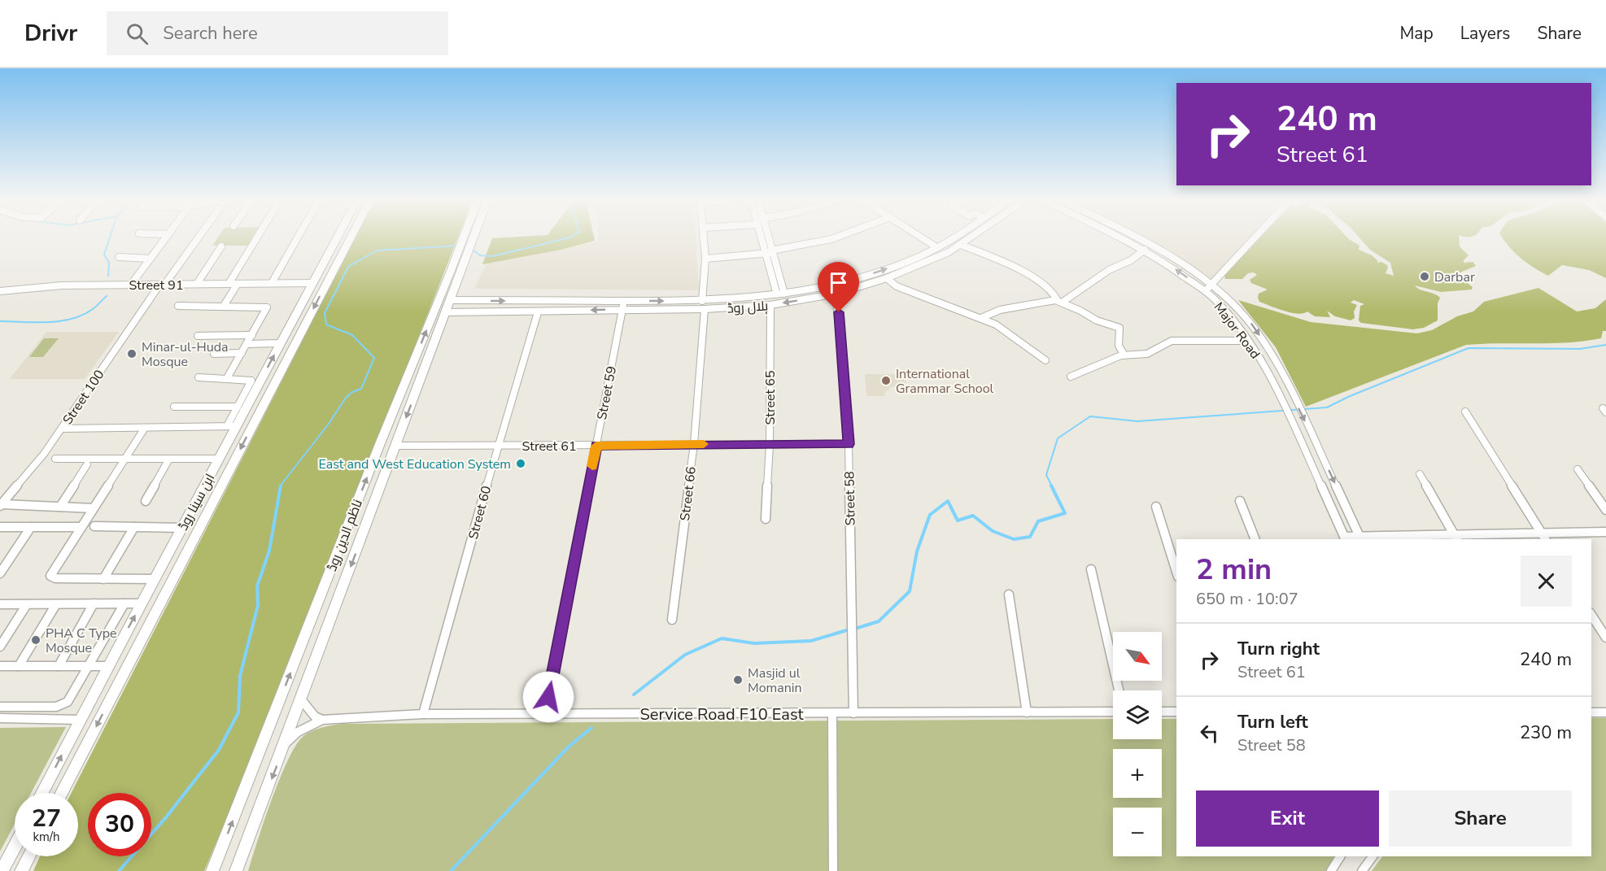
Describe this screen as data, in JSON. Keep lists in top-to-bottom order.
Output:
{
  "streets": {
    "main road": ["ابن سینا روڈ", "ناظم الدین روڈ"],
    "street": [
      "Street 91",
      "ہلال روڈ",
      "Major Road",
      "Street 59",
      "Street 100",
      "Street 65",
      "Street 61",
      "Street 66",
      "Street 58",
      "Street 60",
      "Service Road F10 East"
    ]
  },
  "crossings": [
    ["Street 91", "Street 100"],
    ["Street 91", "ابن سینا روڈ"],
    ["ہلال روڈ", "Street 59"],
    ["ہلال روڈ", "Street 65"],
    ["ہلال روڈ", "Street 66"],
    ["ہلال روڈ", "Street 58"],
    ["ہلال روڈ", "Street 60"],
    ["ہلال روڈ", "ناظم الدین روڈ"],
    ["Street 59", "Street 61"],
    ["Street 59", "Service Road F10 East"],
    ["Street 65", "Street 61"],
    ["Street 61", "Street 66"],
    ["Street 61", "Street 58"],
    ["Street 61", "Street 60"],
    ["Street 61", "ناظم الدین روڈ"],
    ["Street 58", "Service Road F10 East"],
    ["Street 60", "Service Road F10 East"],
    ["ناظم الدین روڈ", "Service Road F10 East"]
  ],
  "places": [
    "Darbar",
    "Minar-ul-Huda Mosque",
    "International Grammar School",
    "East and West Education System",
    "PHA C Type Mosque",
    "Masjid ul Momanin"
  ],
  "north": "bottom right",
  "page": {
    "header": "Drivr",
    "search": "Search here",
    "nav": ["Map", "Layers", "Share"],
    "turn": ["240 m", "Street 61"],
    "heading": ["2 min", "650 m · 10:07"],
    "list": [
      {
        "name": "Turn right",
        "note": "Street 61",
        "value": "240 m"
      },
      {
        "name": "Turn left",
        "note": "Street 58",
        "value": "230 m"
      }
    ],
    "map_buttons": ["+", "−"],
    "buttons": ["Exit", "Share"],
    "speed": "27 km/h",
    "limit": "30"
  }
}
